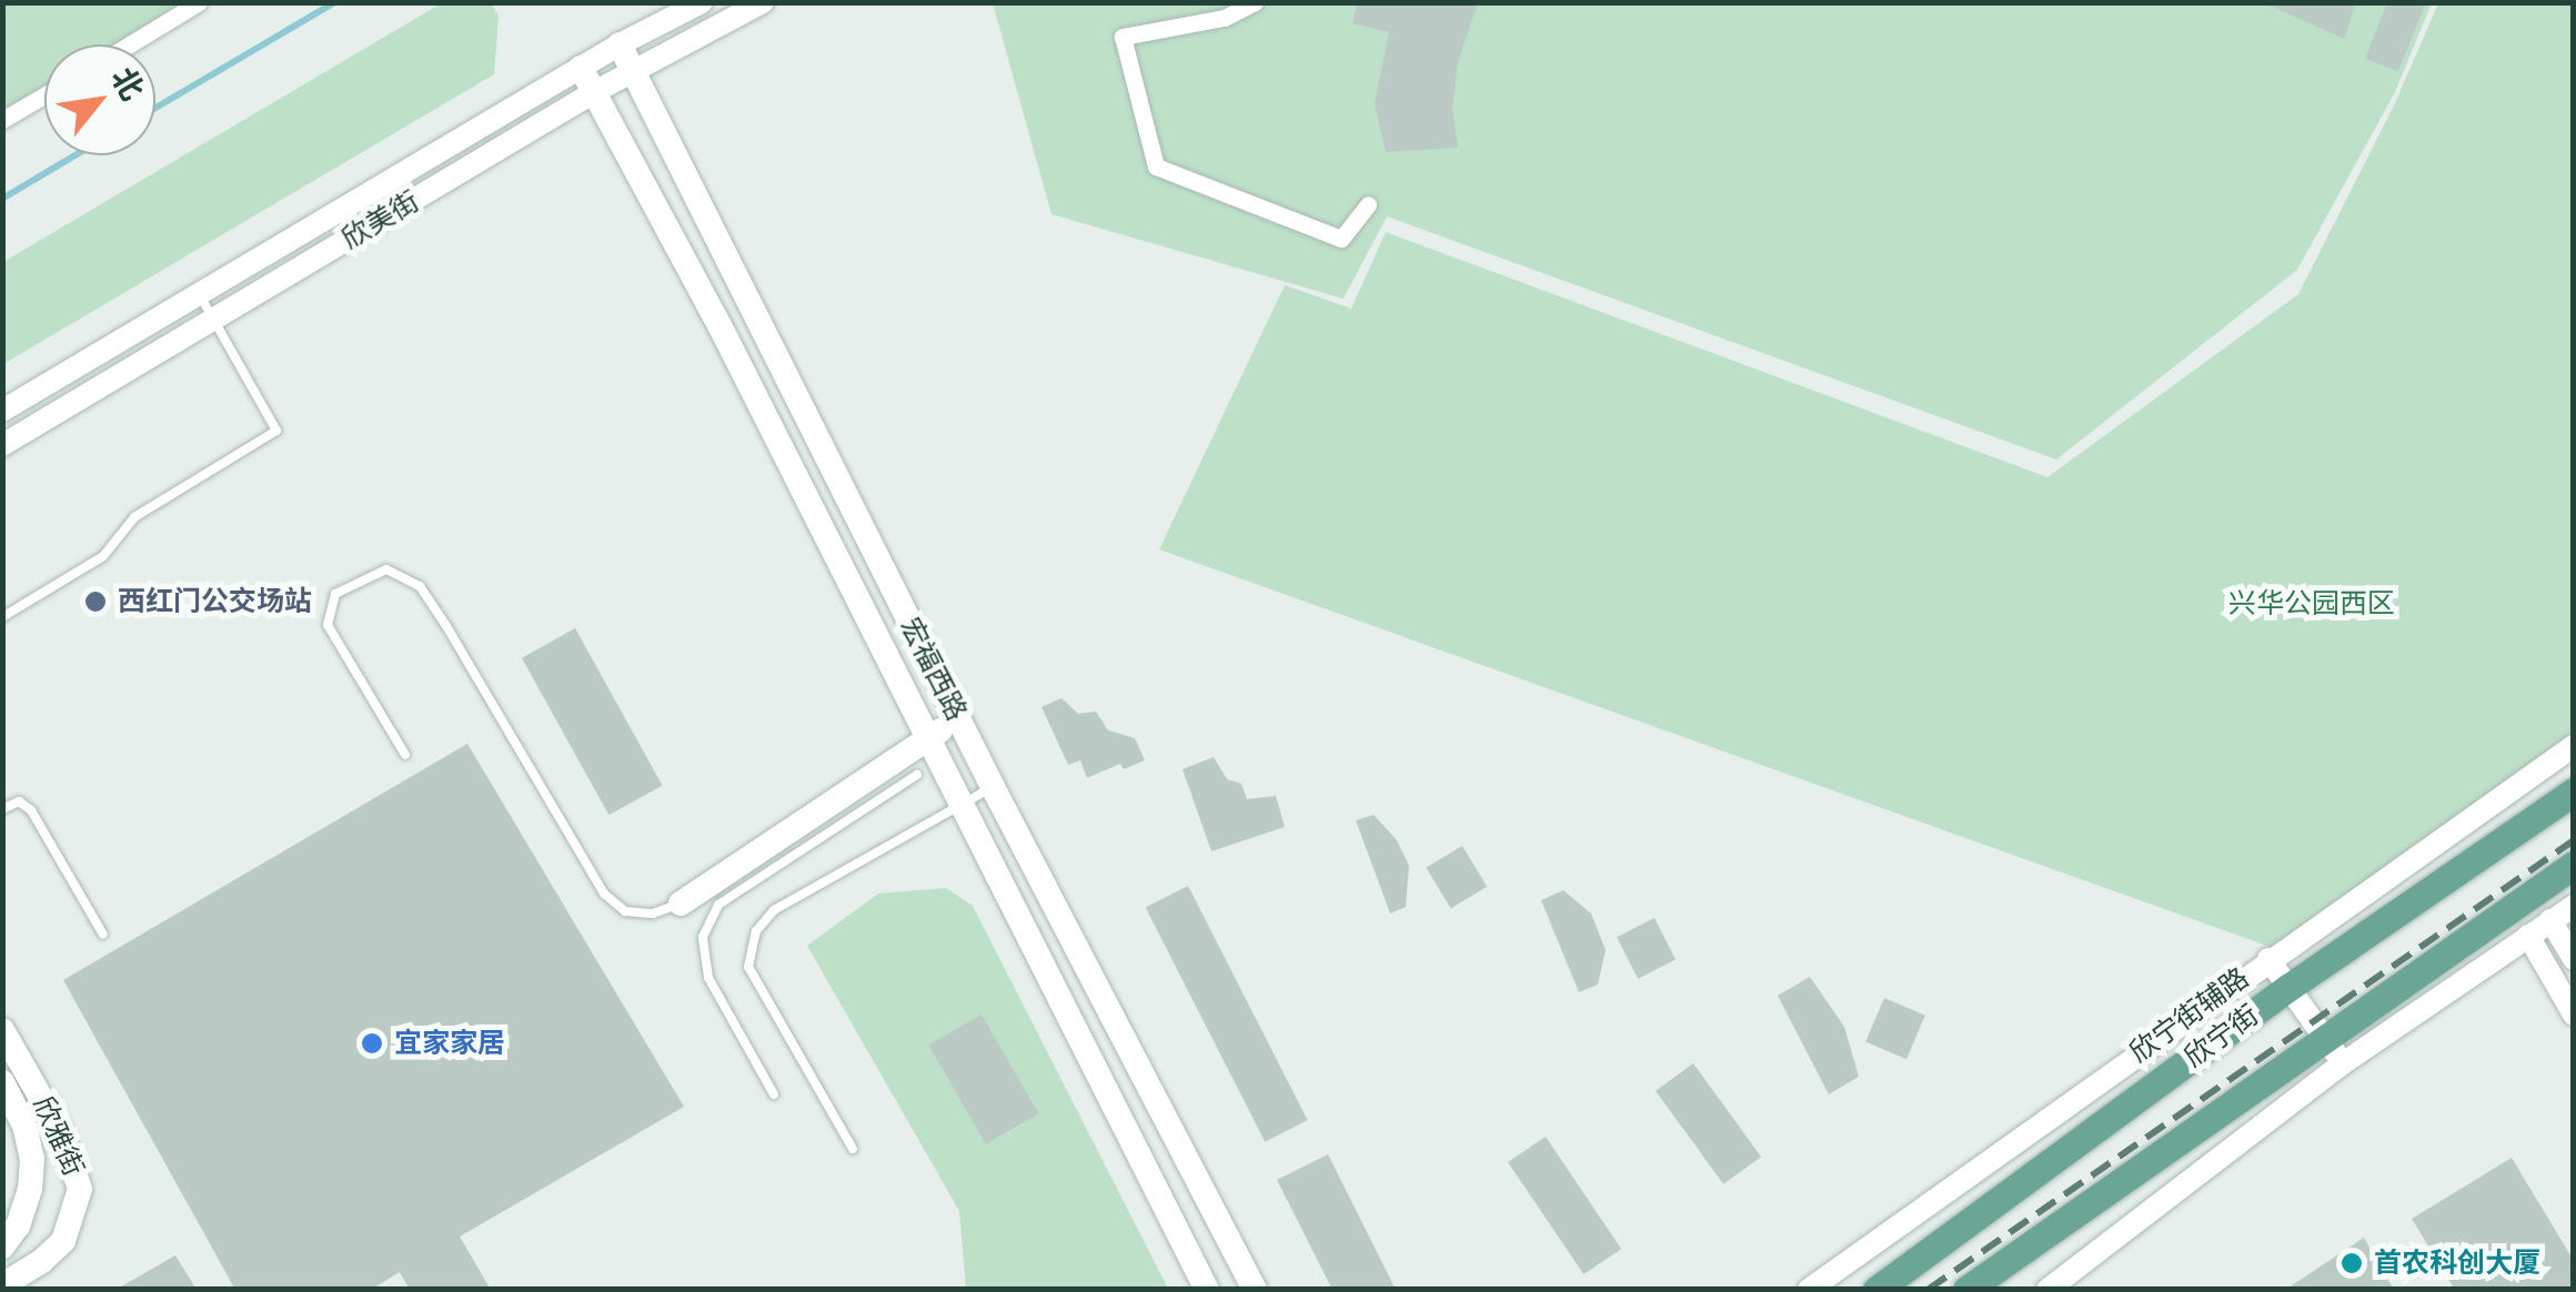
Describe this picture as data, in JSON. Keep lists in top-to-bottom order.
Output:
{
  "streets": {
    "main road": ["宏福西路", "欣宁街", "欣雅街"],
    "street": ["欣美街", "欣宁街辅路"]
  },
  "crossings": [
    ["欣美街", "宏福西路"]
  ],
  "parks": ["兴华公园西区"],
  "places": ["西红门公交场站", "宜家家居", "首农科创大厦"],
  "north": "top right"
}
